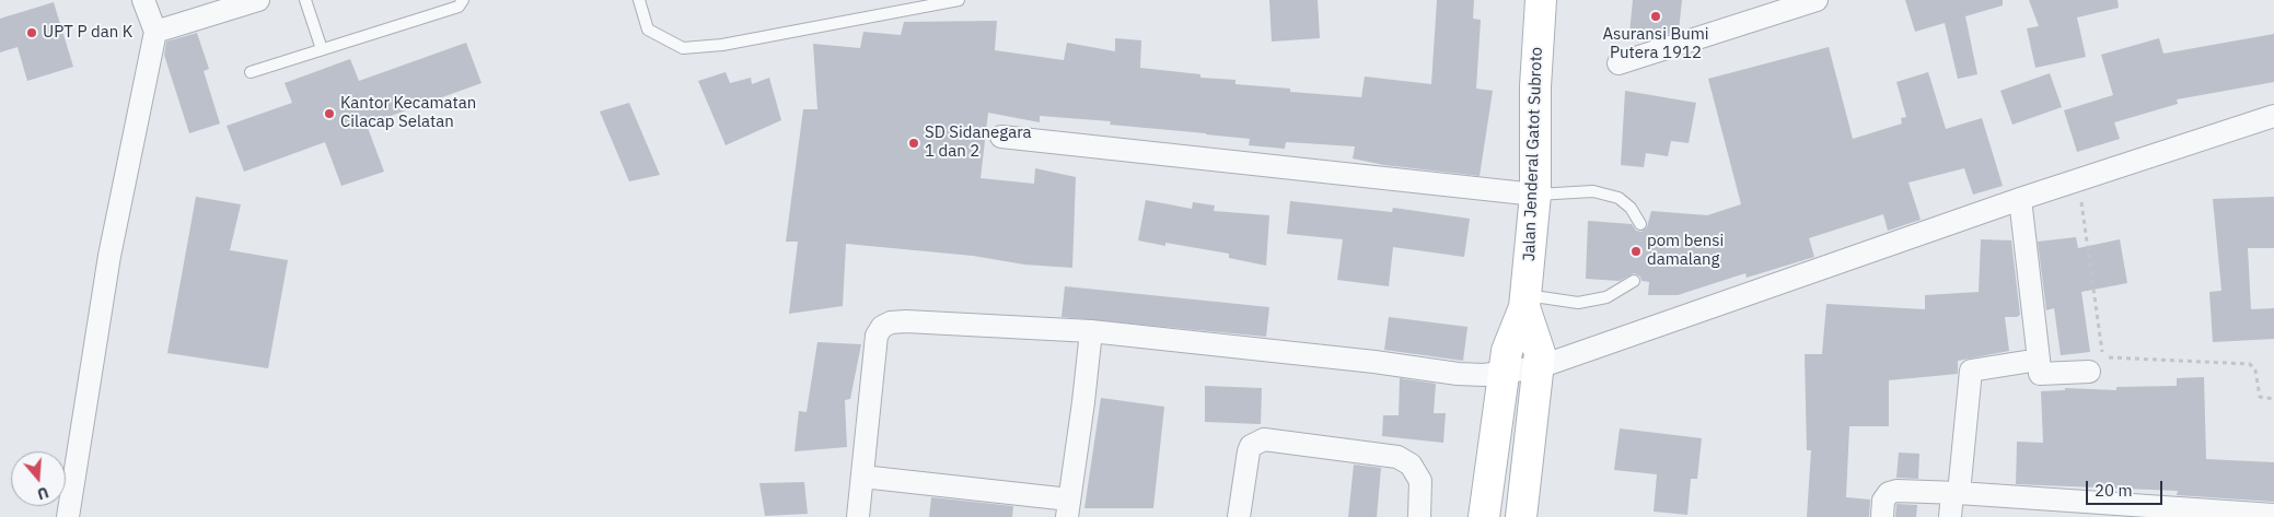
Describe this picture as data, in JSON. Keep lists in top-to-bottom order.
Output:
{
  "streets": {
    "main road": ["Jalan Jenderal Gatot Subroto"]
  },
  "places": [
    "Asuransi Bumi Putera 1912",
    "UPT P dan K",
    "Kantor Kecamatan Cilacap Selatan",
    "SD Sidanegara 1 dan 2",
    "pom bensi damalang"
  ],
  "scale_bar": "20 m",
  "north": "bottom"
}
